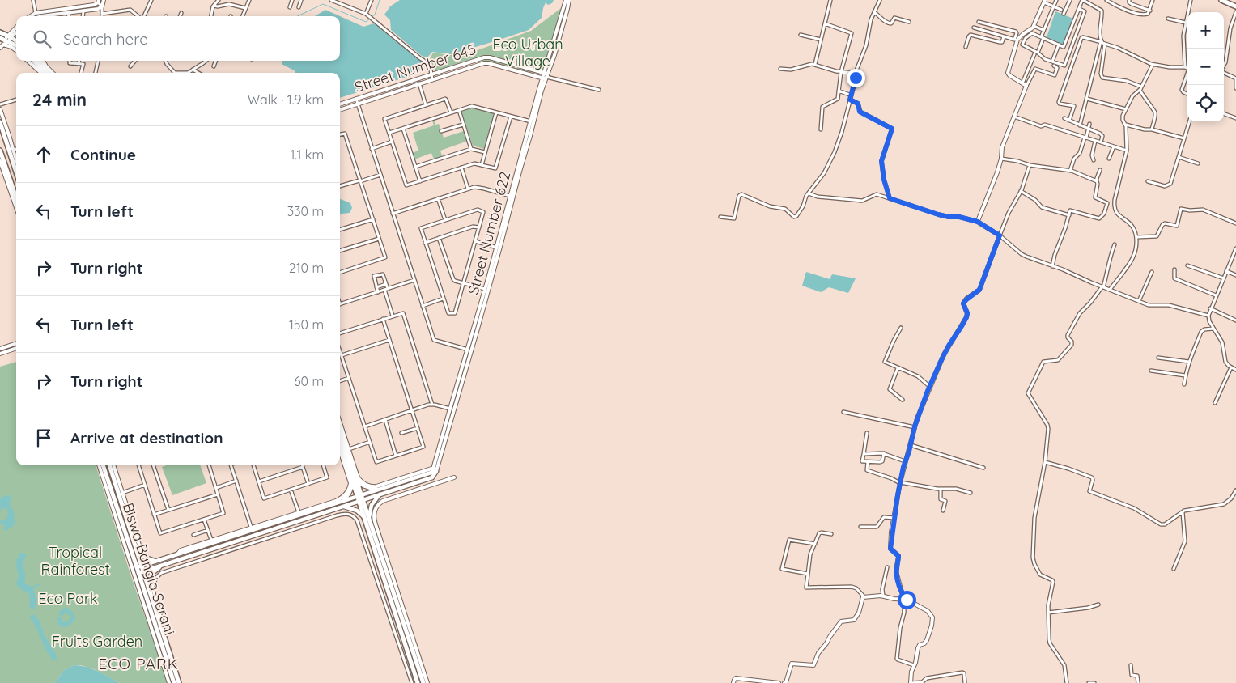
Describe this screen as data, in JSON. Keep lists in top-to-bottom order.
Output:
{
  "streets": {
    "main road": ["Biswa Bangla Sarani"],
    "street": ["Street Number 645", "Street Number 622"]
  },
  "crossings": [
    ["Street Number 645", "Street Number 622"]
  ],
  "districts": ["ECO PARK"],
  "parks": [
    "Eco Urban Village",
    "Tropical Rainforest",
    "Eco Park",
    "Fruits Garden"
  ],
  "page": {
    "map_buttons": ["+", "−"],
    "search": "Search here",
    "heading": ["24 min", "Walk · 1.9 km"],
    "list": [
      ["Continue", "1.1 km"],
      ["Turn left", "330 m"],
      ["Turn right", "210 m"],
      ["Turn left", "150 m"],
      ["Turn right", "60 m"],
      "Arrive at destination"
    ]
  }
}
